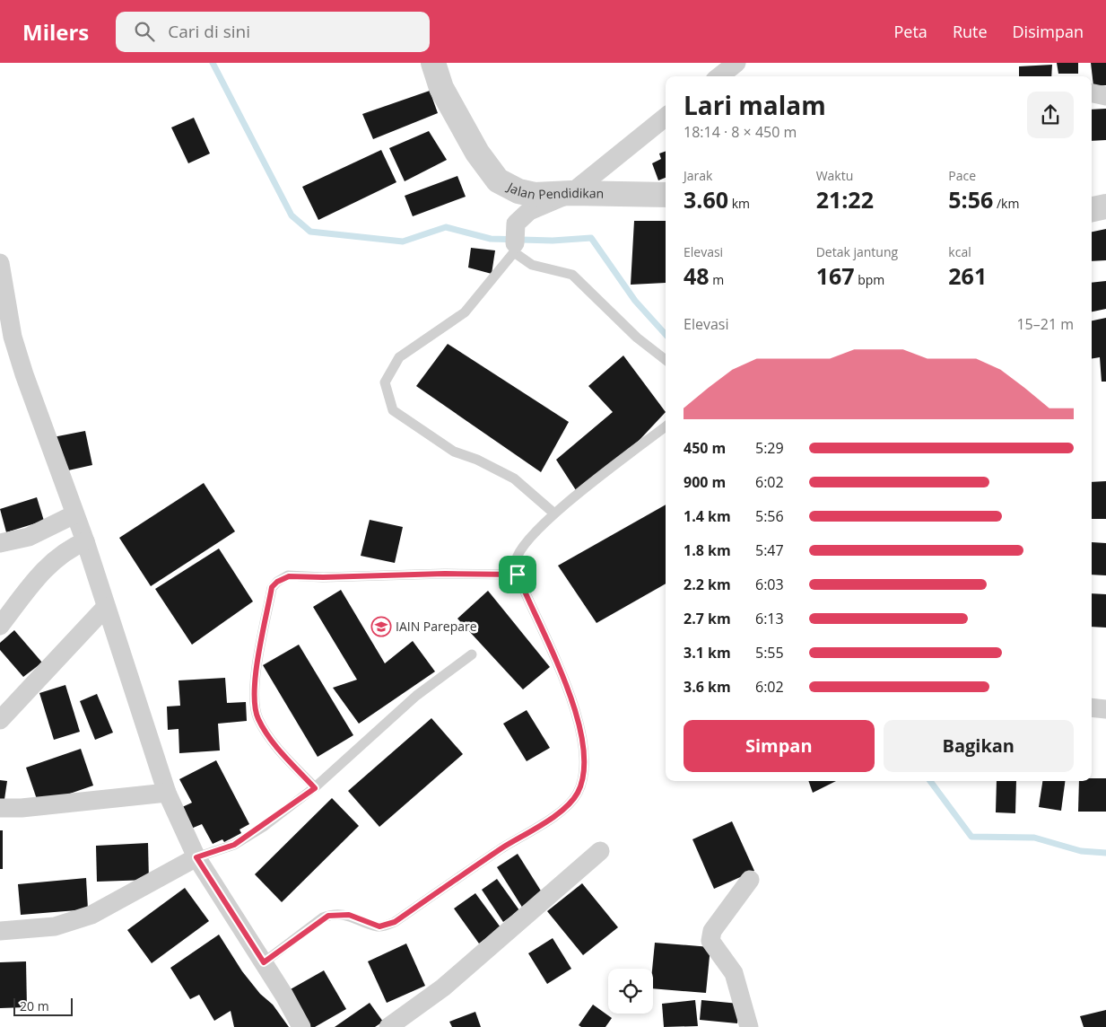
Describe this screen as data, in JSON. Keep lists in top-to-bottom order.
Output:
{
  "streets": {
    "street": ["Jalan Pendidikan"]
  },
  "places": {
    "school or university": ["IAIN Parepare"]
  },
  "scale_bar": "20 m",
  "page": {
    "header": "Milers",
    "search": "Cari di sini",
    "nav": ["Peta", "Rute", "Disimpan"],
    "heading": ["Lari malam", "18:14 · 8 × 450 m"],
    "stats": [
      ["Jarak", "3.60 km"],
      ["Waktu", "21:22"],
      ["Pace", "5:56 /km"],
      ["Elevasi", "48 m"],
      ["Detak jantung", "167 bpm"],
      ["kcal", "261"]
    ],
    "chart": ["Elevasi", "15–21 m"],
    "list": [
      {
        "name": "450 m",
        "note": "5:29"
      },
      {
        "name": "900 m",
        "note": "6:02"
      },
      {
        "name": "1.4 km",
        "note": "5:56"
      },
      {
        "name": "1.8 km",
        "note": "5:47"
      },
      {
        "name": "2.2 km",
        "note": "6:03"
      },
      {
        "name": "2.7 km",
        "note": "6:13"
      },
      {
        "name": "3.1 km",
        "note": "5:55"
      },
      {
        "name": "3.6 km",
        "note": "6:02"
      }
    ],
    "buttons": ["Simpan", "Bagikan"],
    "scale": "20 m"
  }
}
